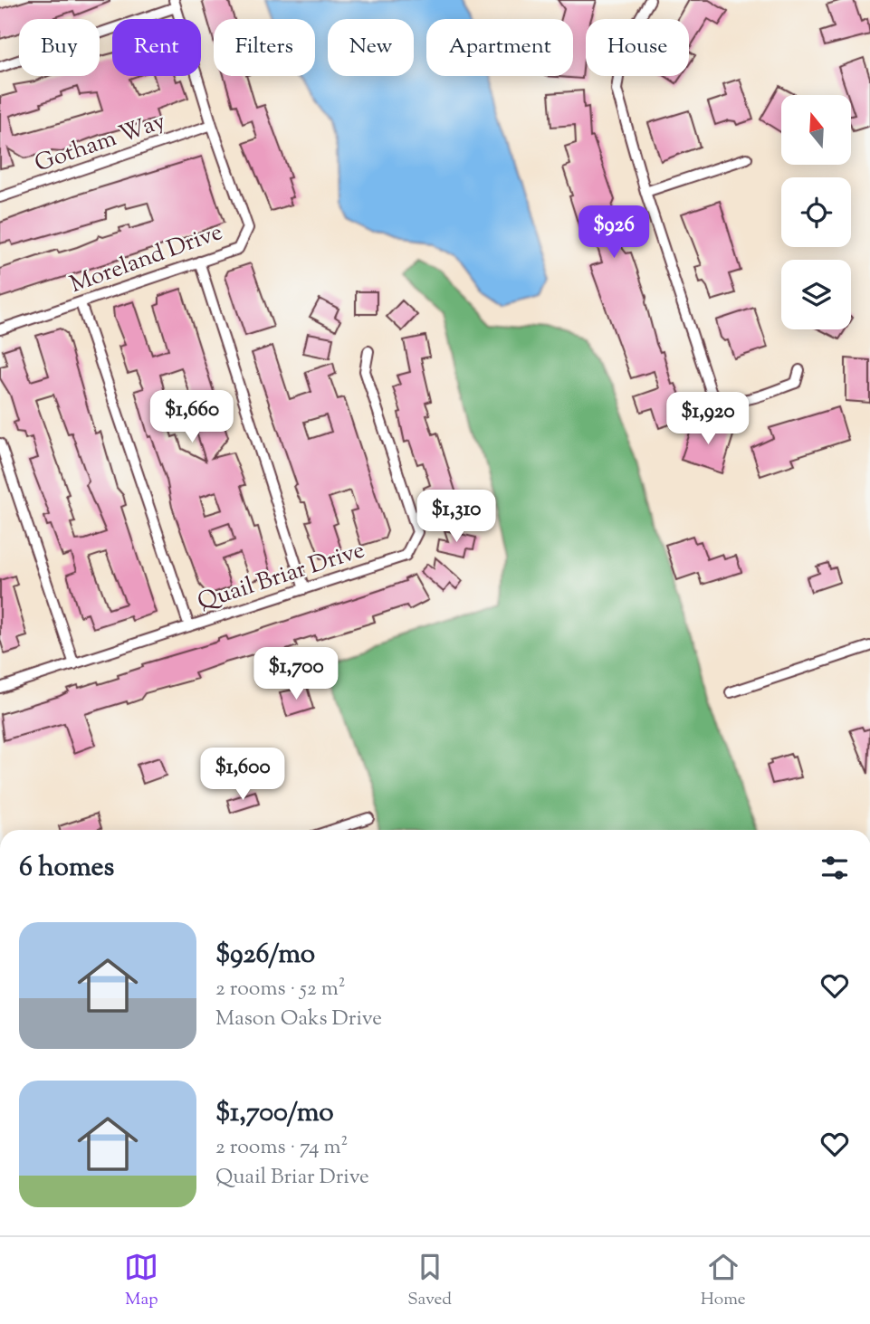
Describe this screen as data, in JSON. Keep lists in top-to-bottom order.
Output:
{
  "streets": {
    "street": ["Gotham Way", "Moreland Drive", "Quail Briar Drive"]
  },
  "crossings": [
    ["Gotham Way", "Moreland Drive"]
  ],
  "north": "top",
  "page": {
    "chip": [
      "Buy",
      "Rent",
      "Filters",
      "New",
      "Apartment",
      "House"
    ],
    "price": [
      "$926",
      "$1,660",
      "$1,920",
      "$1,310",
      "$1,700",
      "$1,600"
    ],
    "heading": "6 homes",
    "list": [
      {
        "name": "$926/mo",
        "note": "2 rooms · 52 m² · Mason Oaks Drive"
      },
      {
        "name": "$1,700/mo",
        "note": "2 rooms · 74 m² · Quail Briar Drive"
      }
    ],
    "tabs": ["Map", "Saved", "Home"]
  }
}
